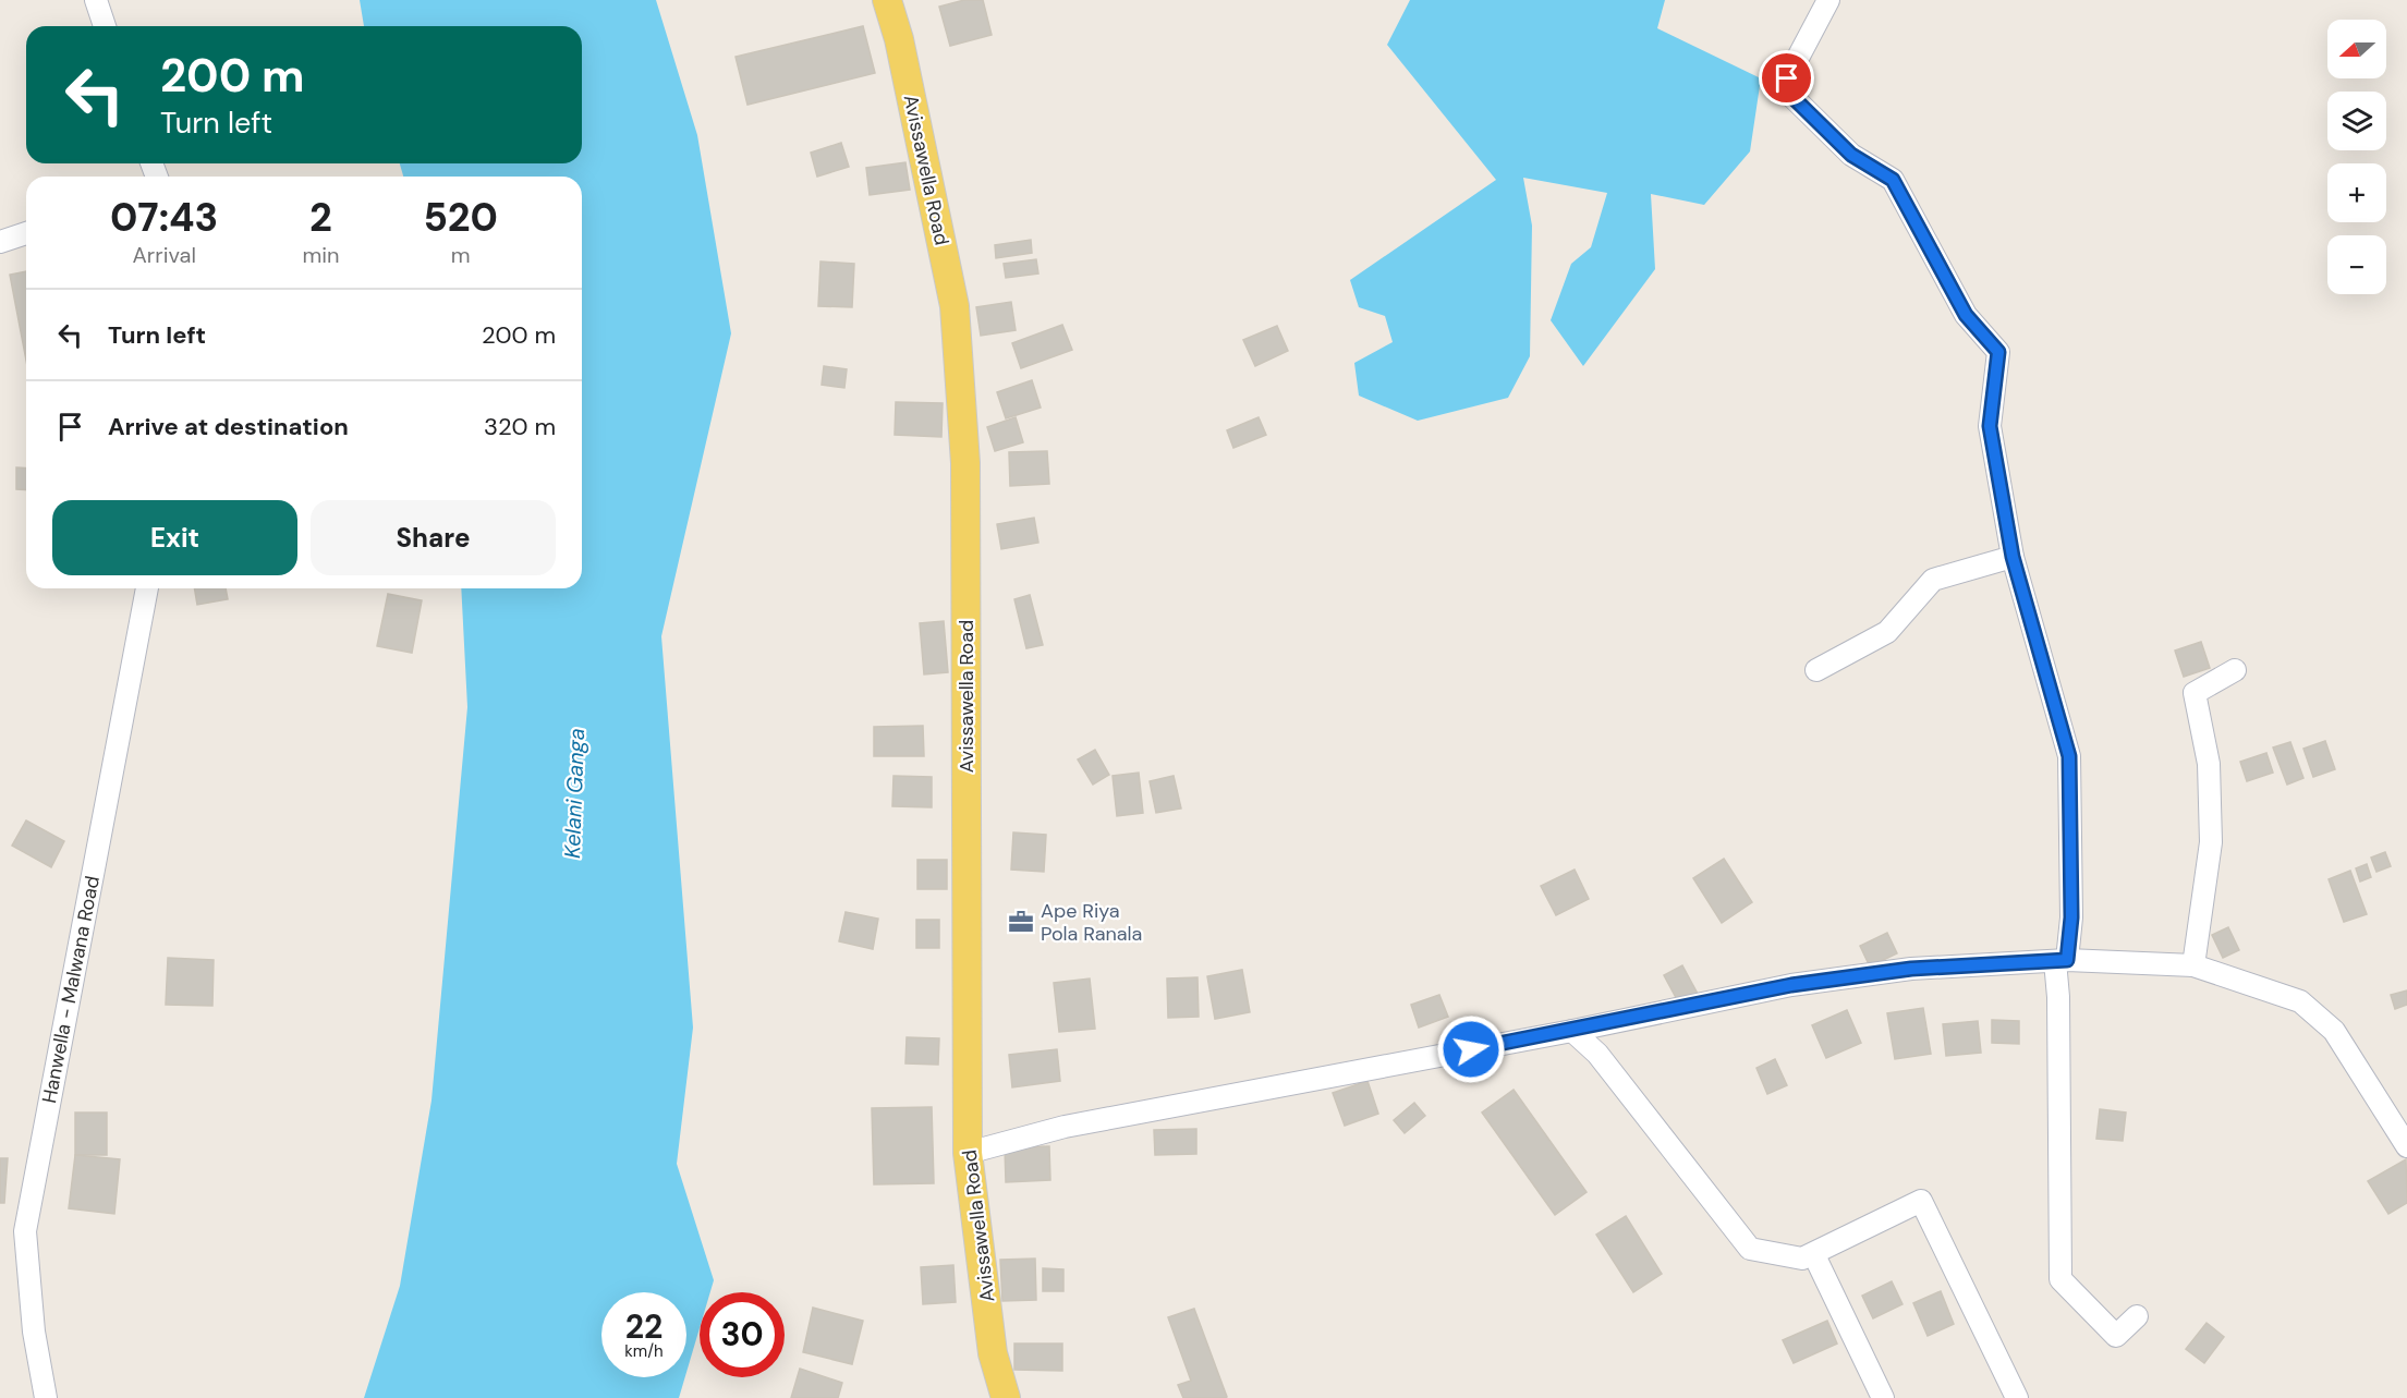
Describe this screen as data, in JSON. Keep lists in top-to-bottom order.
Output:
{
  "streets": {
    "main road": ["Avissawella Road"],
    "street": ["Hanwella - Malwana Road"]
  },
  "water": ["Kelani Ganga"],
  "places": {
    "office": ["Ape Riya Pola Ranala"]
  },
  "north": "left",
  "page": {
    "map_buttons": ["+", "−"],
    "turn": ["200 m", "Turn left"],
    "eta": [
      "07:43",
      "Arrival",
      "2",
      "min",
      "520",
      "m"
    ],
    "list": [
      {
        "name": "Turn left",
        "value": "200 m"
      },
      {
        "name": "Arrive at destination",
        "value": "320 m"
      }
    ],
    "buttons": ["Exit", "Share"],
    "speed": "22 km/h",
    "limit": "30"
  }
}
